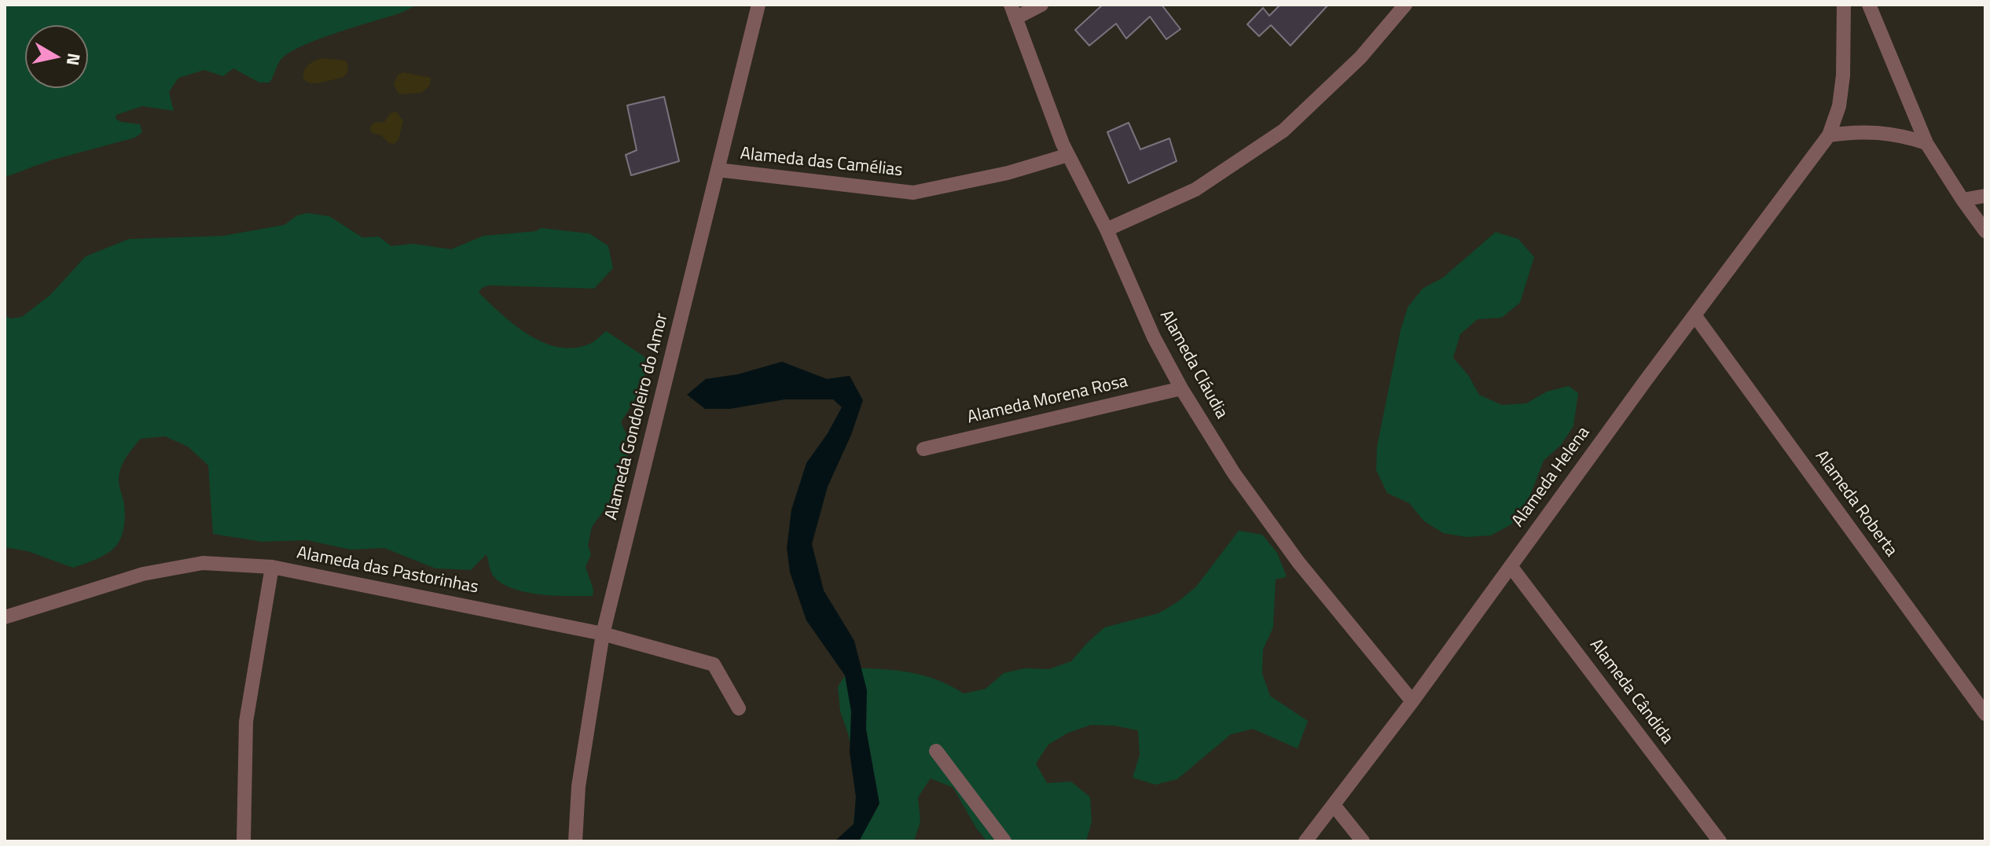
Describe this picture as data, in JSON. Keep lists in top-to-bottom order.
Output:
{
  "streets": {
    "street": [
      "Alameda das Camélias",
      "Alameda Cláudia",
      "Alameda Morena Rosa",
      "Alameda Gondoleiro do Amor",
      "Alameda Helena",
      "Alameda Roberta",
      "Alameda das Pastorinhas",
      "Alameda Cândida"
    ]
  },
  "crossings": [
    ["Alameda das Camélias", "Alameda Cláudia"],
    ["Alameda das Camélias", "Alameda Gondoleiro do Amor"],
    ["Alameda Cláudia", "Alameda Morena Rosa"],
    ["Alameda Cláudia", "Alameda Helena"],
    ["Alameda Gondoleiro do Amor", "Alameda das Pastorinhas"],
    ["Alameda Helena", "Alameda Roberta"],
    ["Alameda Helena", "Alameda Cândida"]
  ],
  "north": "right"
}
